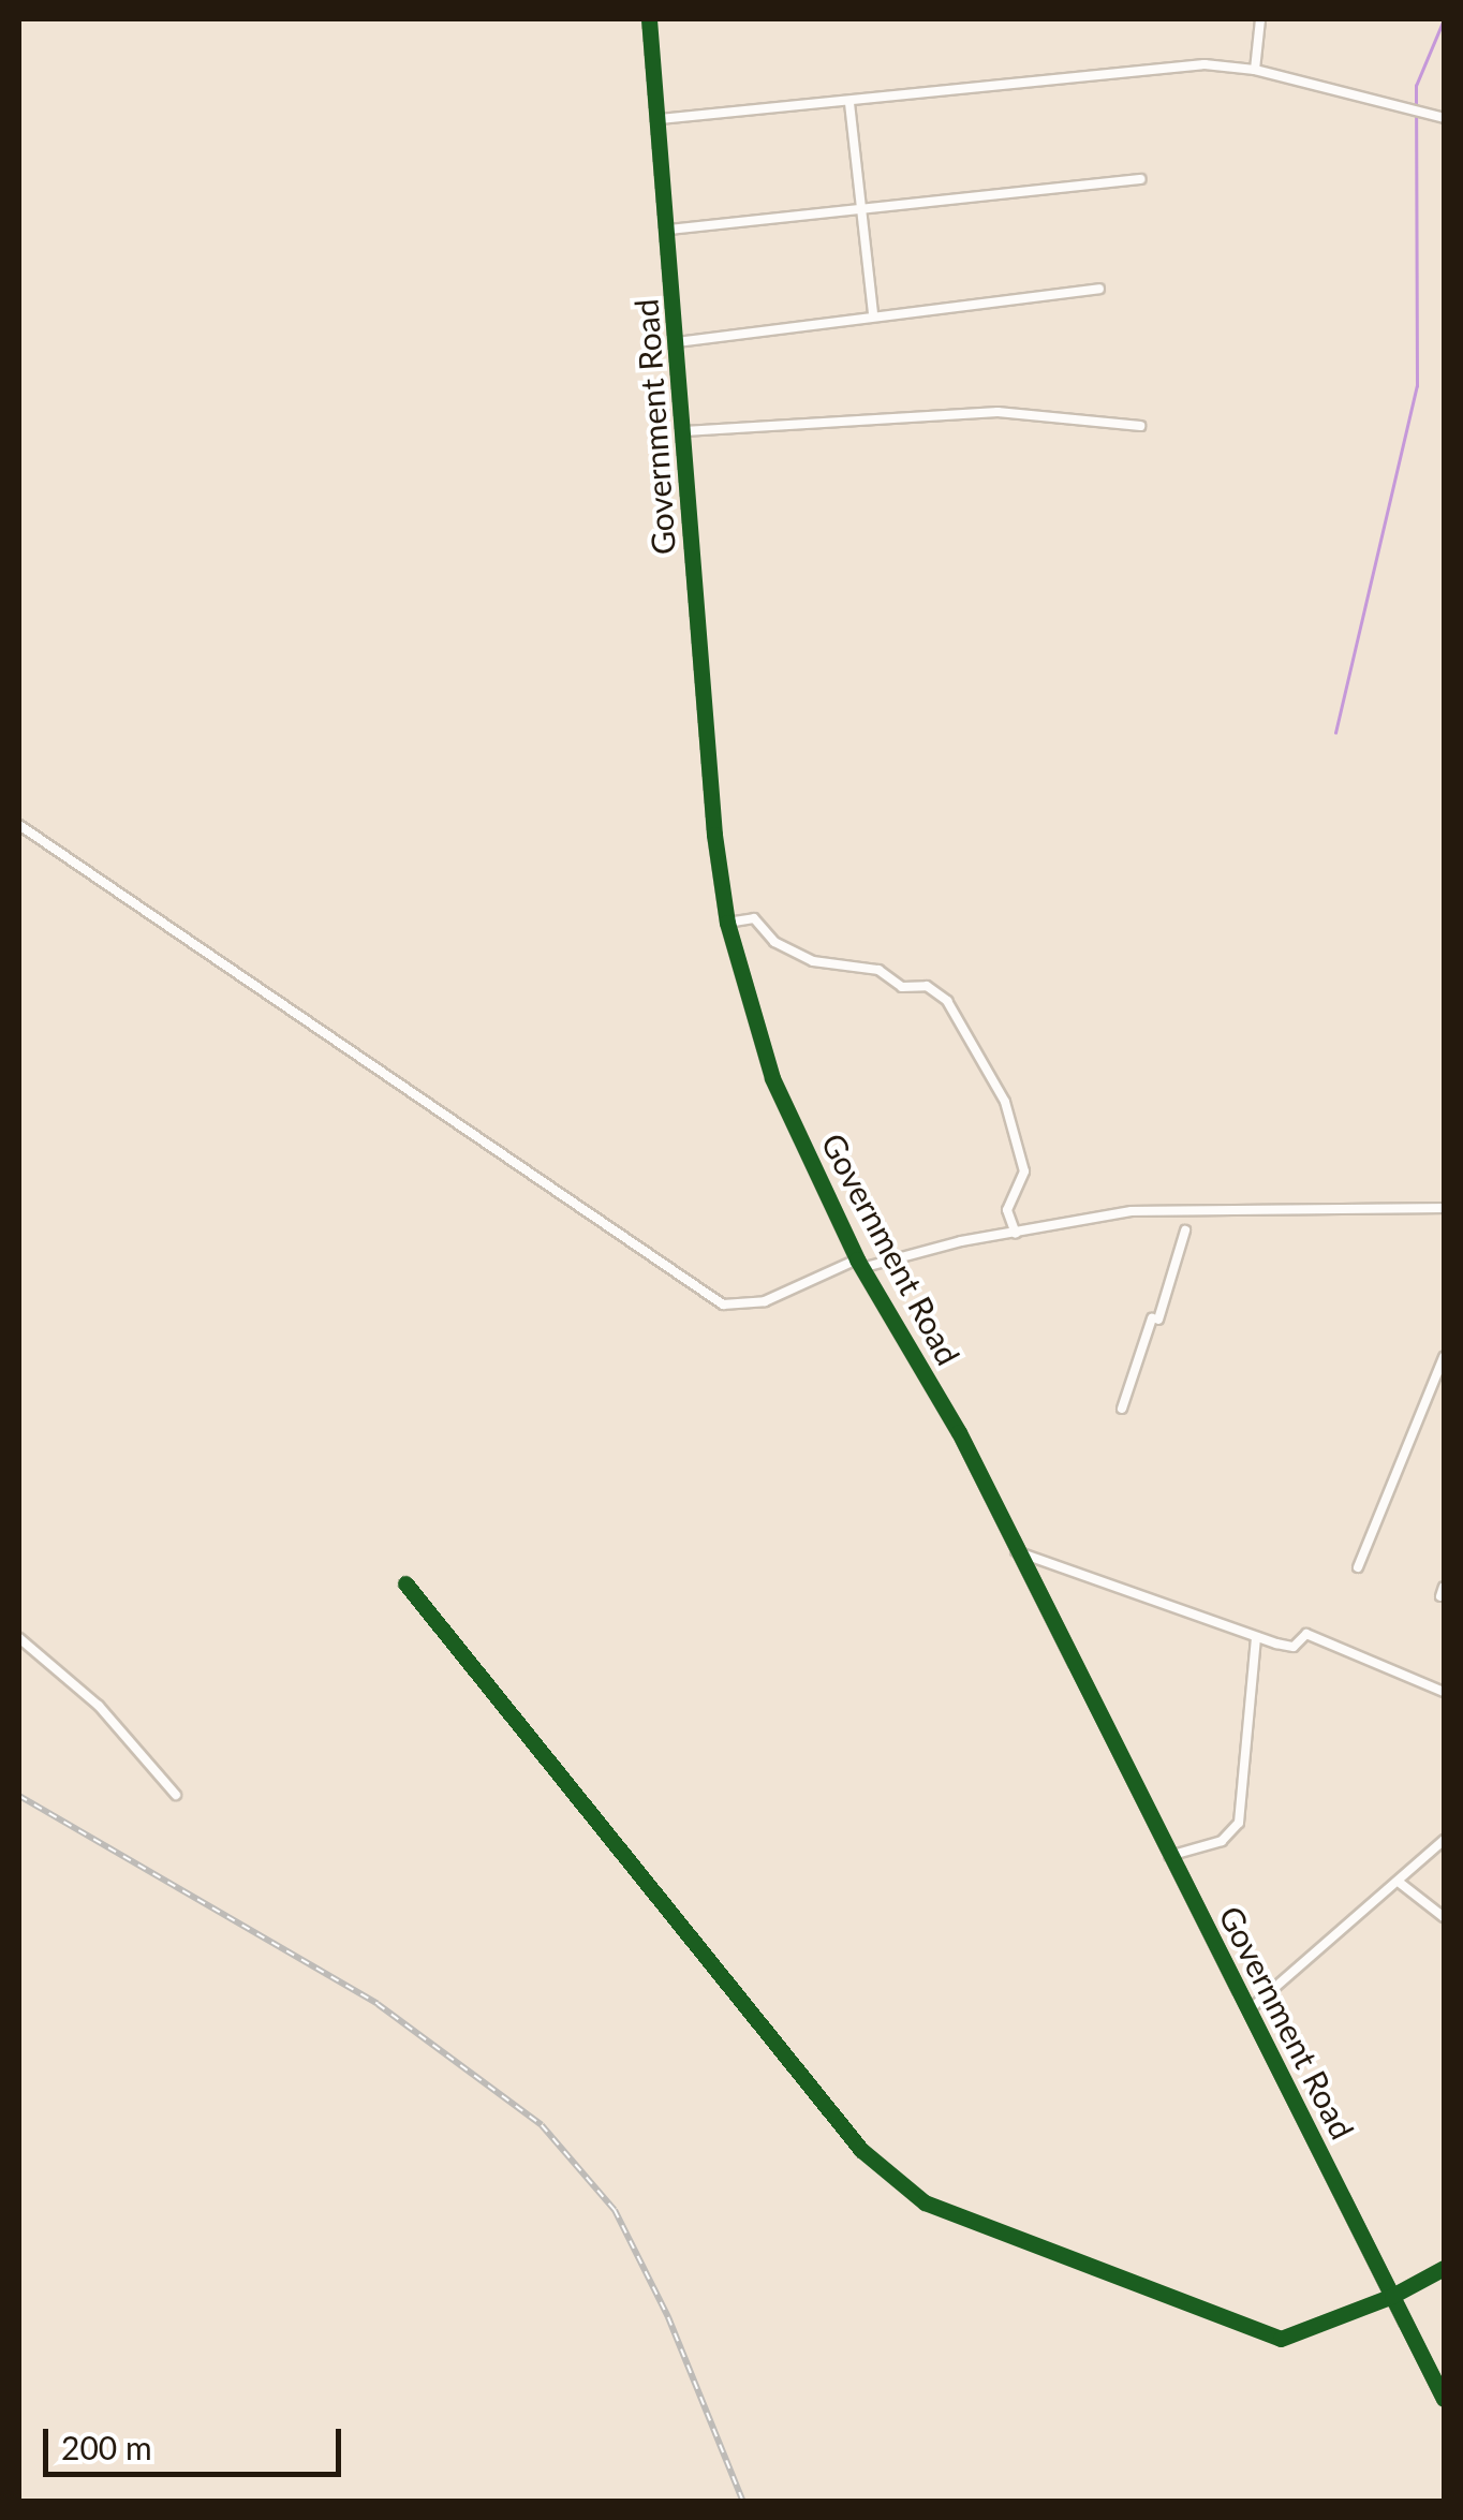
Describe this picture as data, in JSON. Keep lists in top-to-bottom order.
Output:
{
  "streets": {
    "street": ["Government Road"]
  },
  "scale_bar": "200 m"
}
